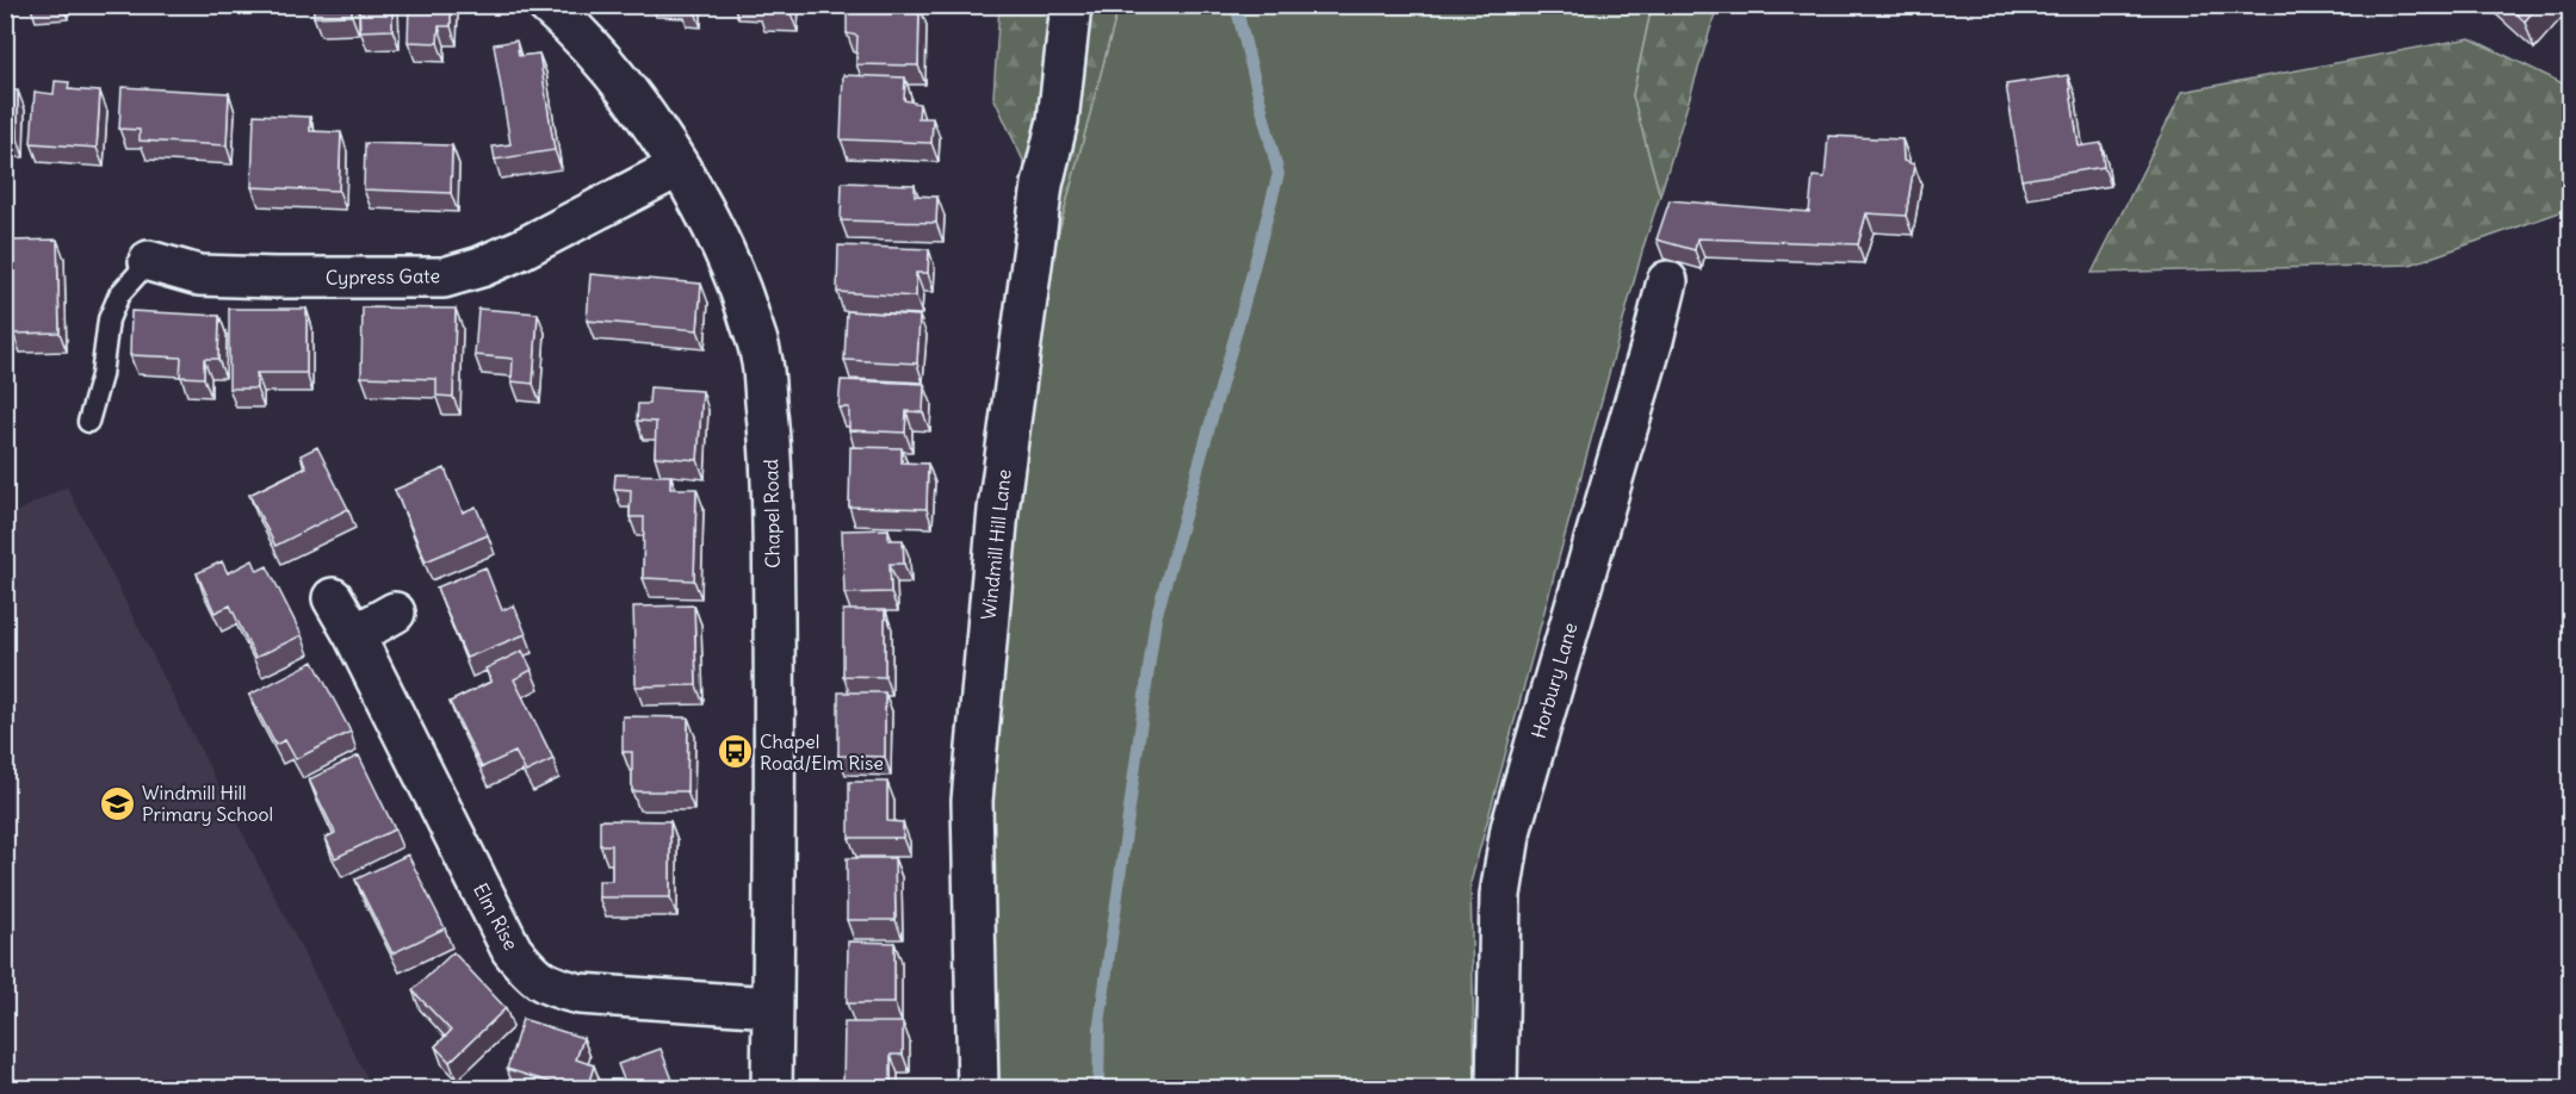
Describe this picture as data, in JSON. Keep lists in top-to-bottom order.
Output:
{
  "streets": {
    "street": [
      "Cypress Gate",
      "Chapel Road",
      "Windmill Hill Lane",
      "Horbury Lane",
      "Elm Rise"
    ]
  },
  "crossings": [
    ["Cypress Gate", "Chapel Road"],
    ["Chapel Road", "Elm Rise"]
  ],
  "places": {
    "bus stop": ["Chapel Road/Elm Rise"],
    "school or university": ["Windmill Hill Primary School"]
  }
}
